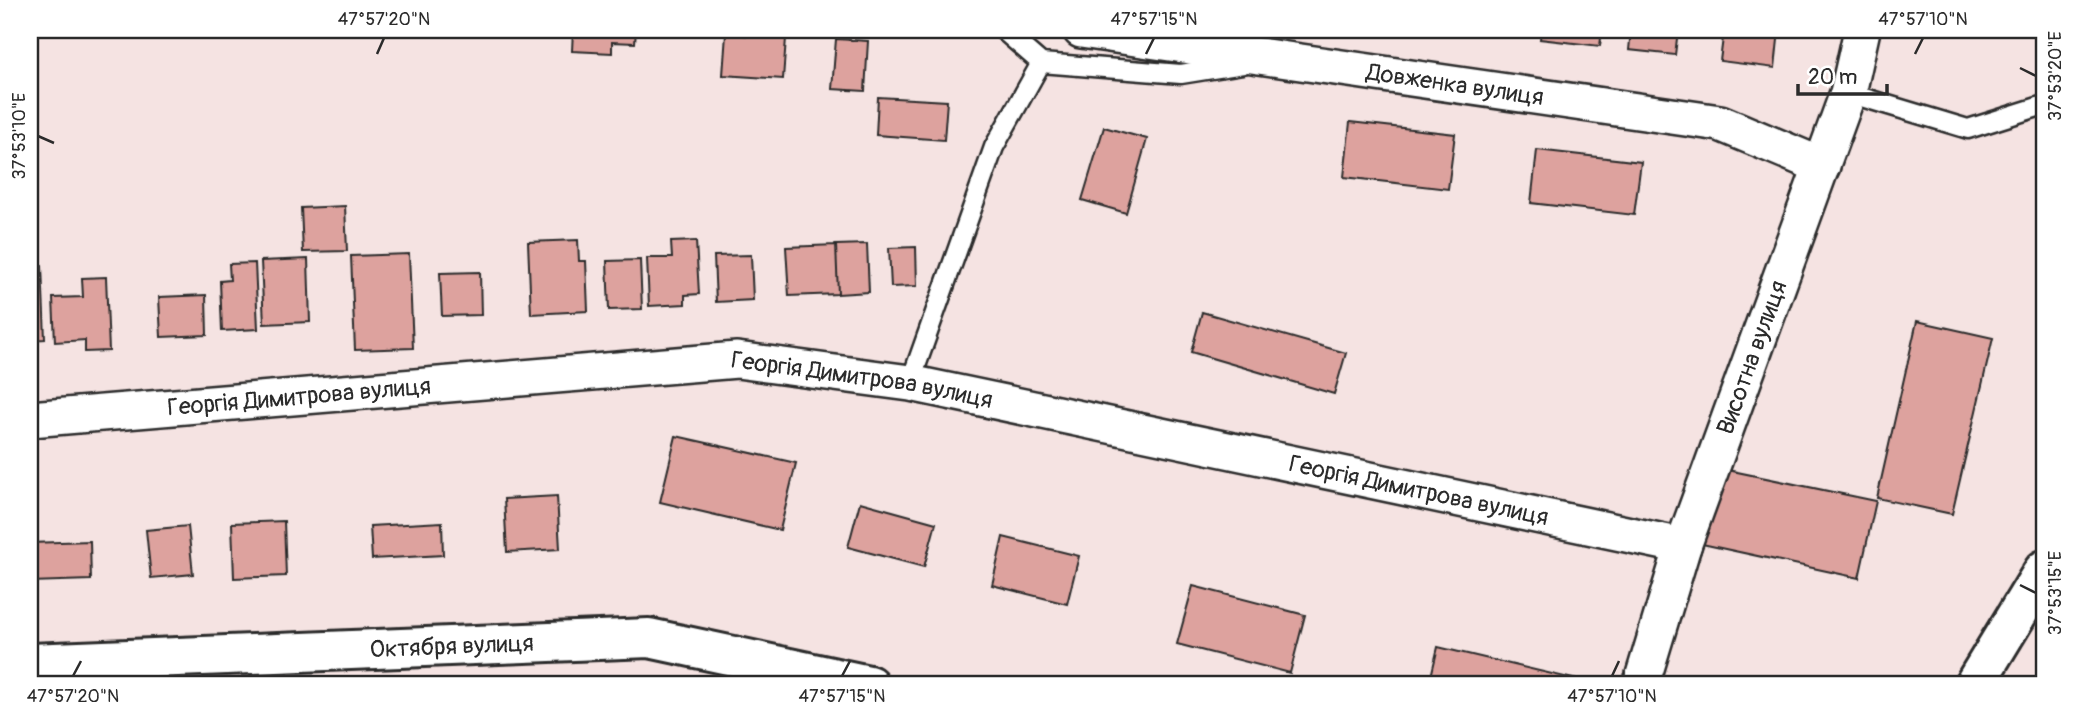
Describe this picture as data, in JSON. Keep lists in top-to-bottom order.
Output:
{
  "streets": {
    "street": [
      "Довженка вулиця",
      "Висотна вулиця",
      "Георгія Димитрова вулиця",
      "Октября вулиця"
    ]
  },
  "crossings": [
    ["Довженка вулиця", "Висотна вулиця"],
    ["Висотна вулиця", "Георгія Димитрова вулиця"]
  ],
  "scale_bar": "20 m",
  "coordinates": [
    "47°57'20\"N",
    "47°57'15\"N",
    "47°57'10\"N",
    "37°53'20\"E",
    "37°53'10\"E",
    "37°53'15\"E"
  ]
}
